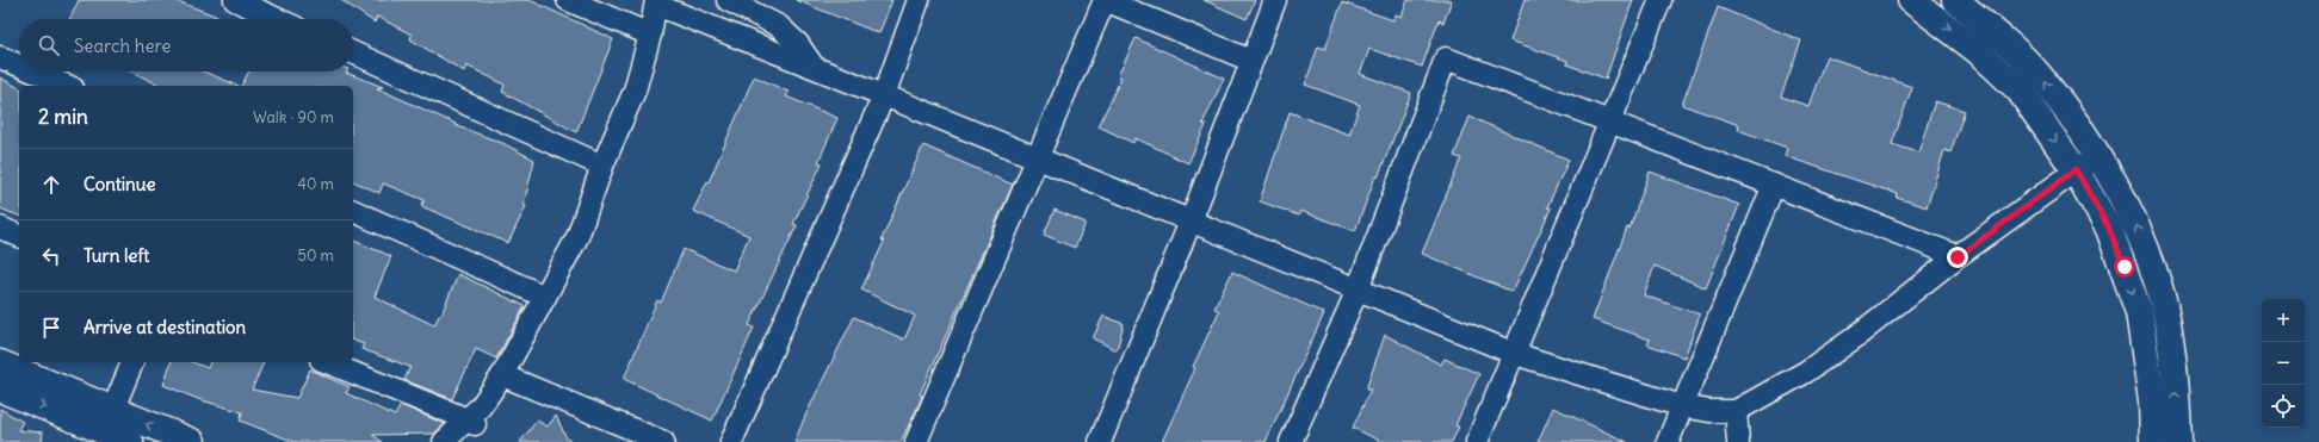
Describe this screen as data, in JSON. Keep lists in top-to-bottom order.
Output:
{
  "page": {
    "search": "Search here",
    "heading": ["2 min", "Walk · 90 m"],
    "list": [
      ["Continue", "40 m"],
      ["Turn left", "50 m"],
      "Arrive at destination"
    ],
    "map_buttons": ["+", "−"]
  }
}
